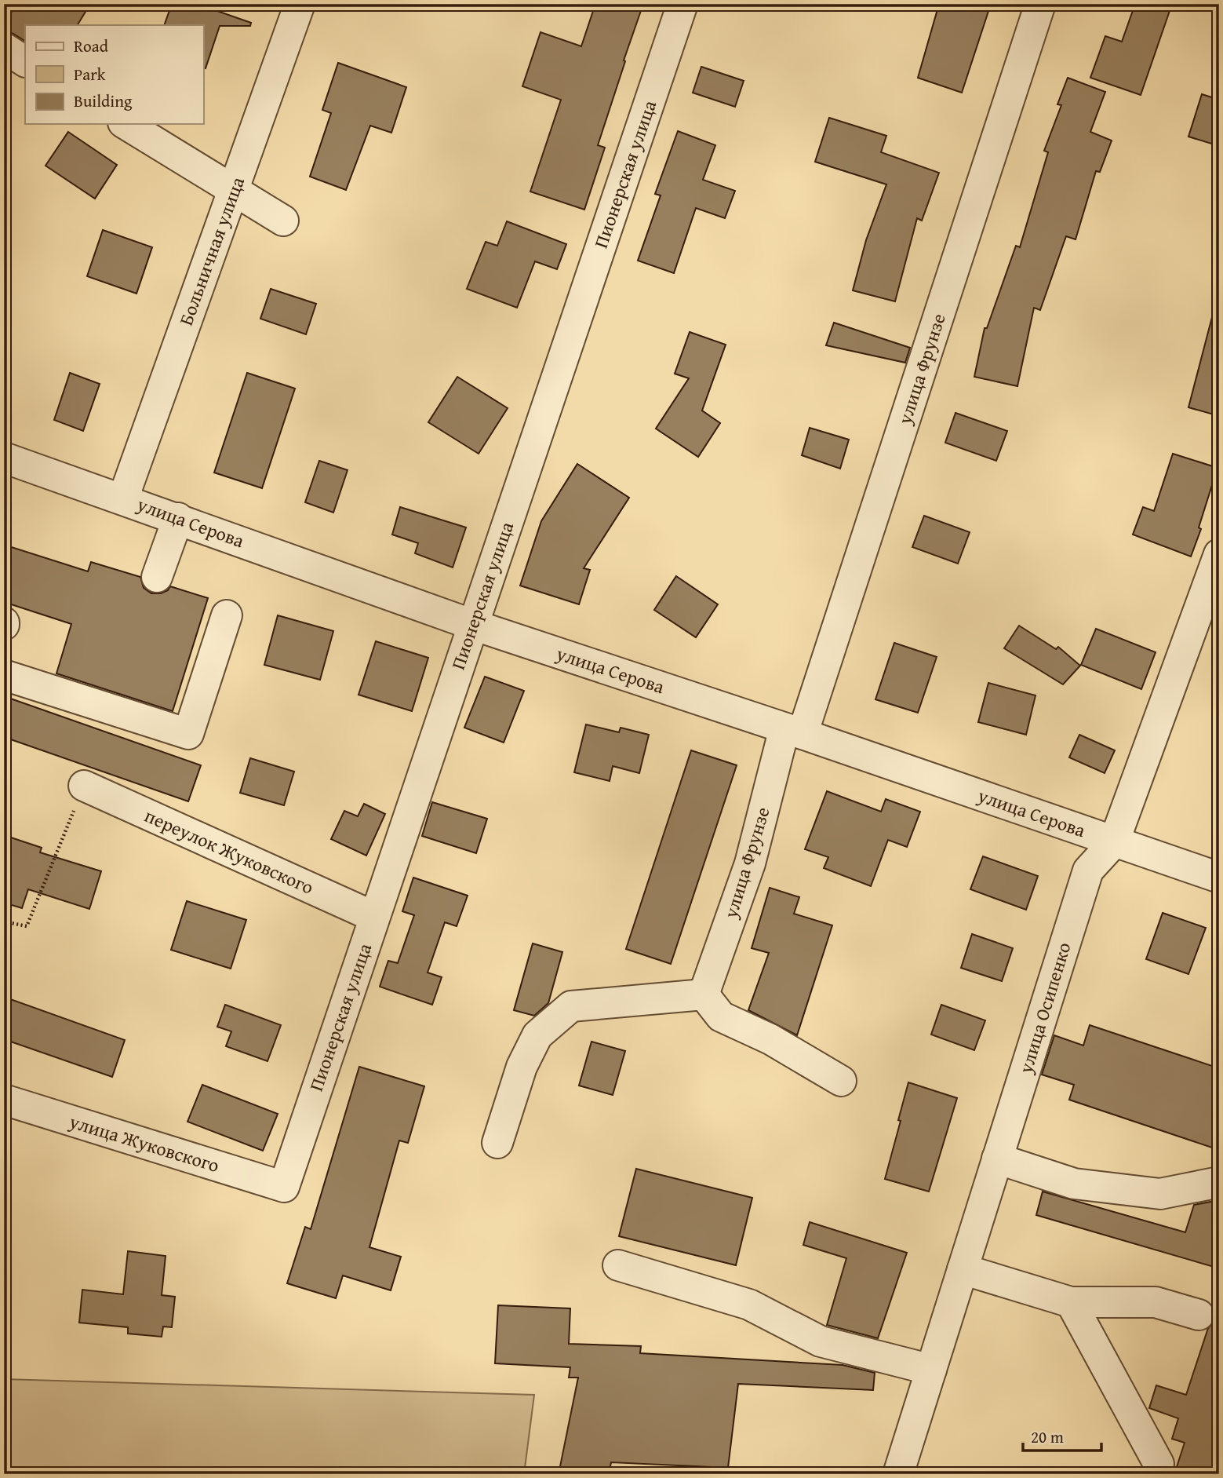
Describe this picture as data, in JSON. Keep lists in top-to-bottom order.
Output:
{
  "streets": {
    "street": [
      "Пионерская улица",
      "Больничная улица",
      "улица Фрунзе",
      "улица Серова",
      "переулок Жуковского",
      "улица Осипенко",
      "улица Жуковского"
    ]
  },
  "crossings": [
    ["Пионерская улица", "улица Серова"],
    ["Пионерская улица", "переулок Жуковского"],
    ["Пионерская улица", "улица Жуковского"],
    ["Больничная улица", "улица Серова"],
    ["улица Фрунзе", "улица Серова"],
    ["улица Серова", "улица Осипенко"]
  ],
  "legend": ["Road", "Park", "Building"],
  "scale_bar": "20 m"
}
